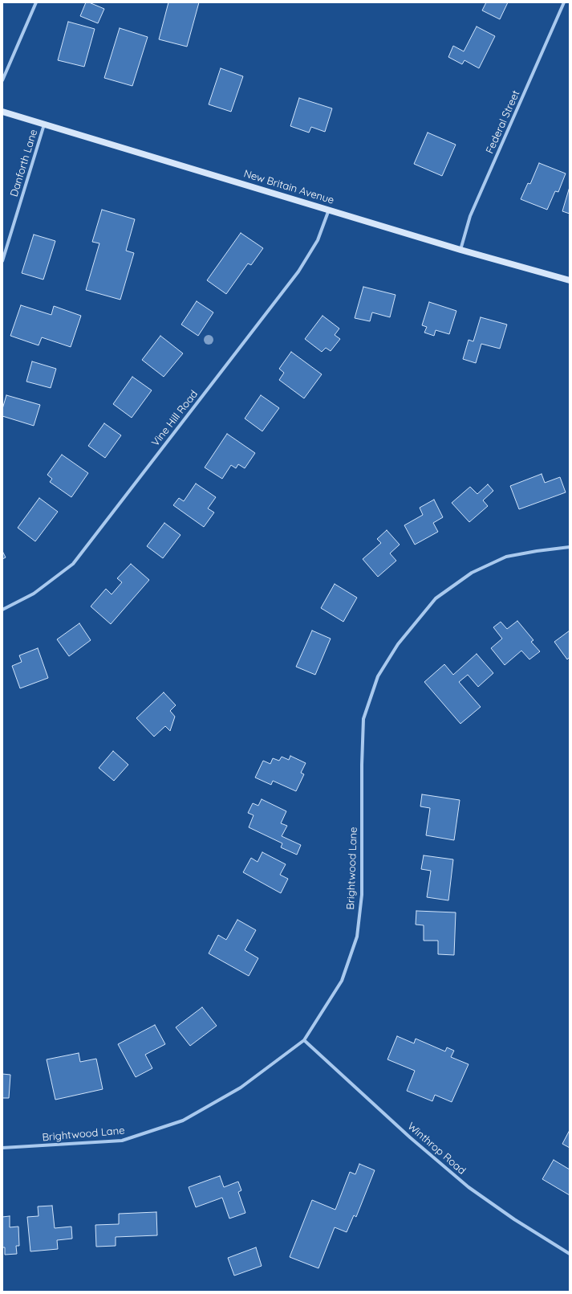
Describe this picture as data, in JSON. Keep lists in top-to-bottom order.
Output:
{
  "streets": {
    "main road": ["New Britain Avenue"],
    "street": [
      "Federal Street",
      "Danforth Lane",
      "Vine Hill Road",
      "Brightwood Lane",
      "Winthrop Road"
    ]
  },
  "crossings": [
    ["Federal Street", "New Britain Avenue"],
    ["Danforth Lane", "New Britain Avenue"],
    ["New Britain Avenue", "Vine Hill Road"],
    ["Brightwood Lane", "Winthrop Road"]
  ]
}
